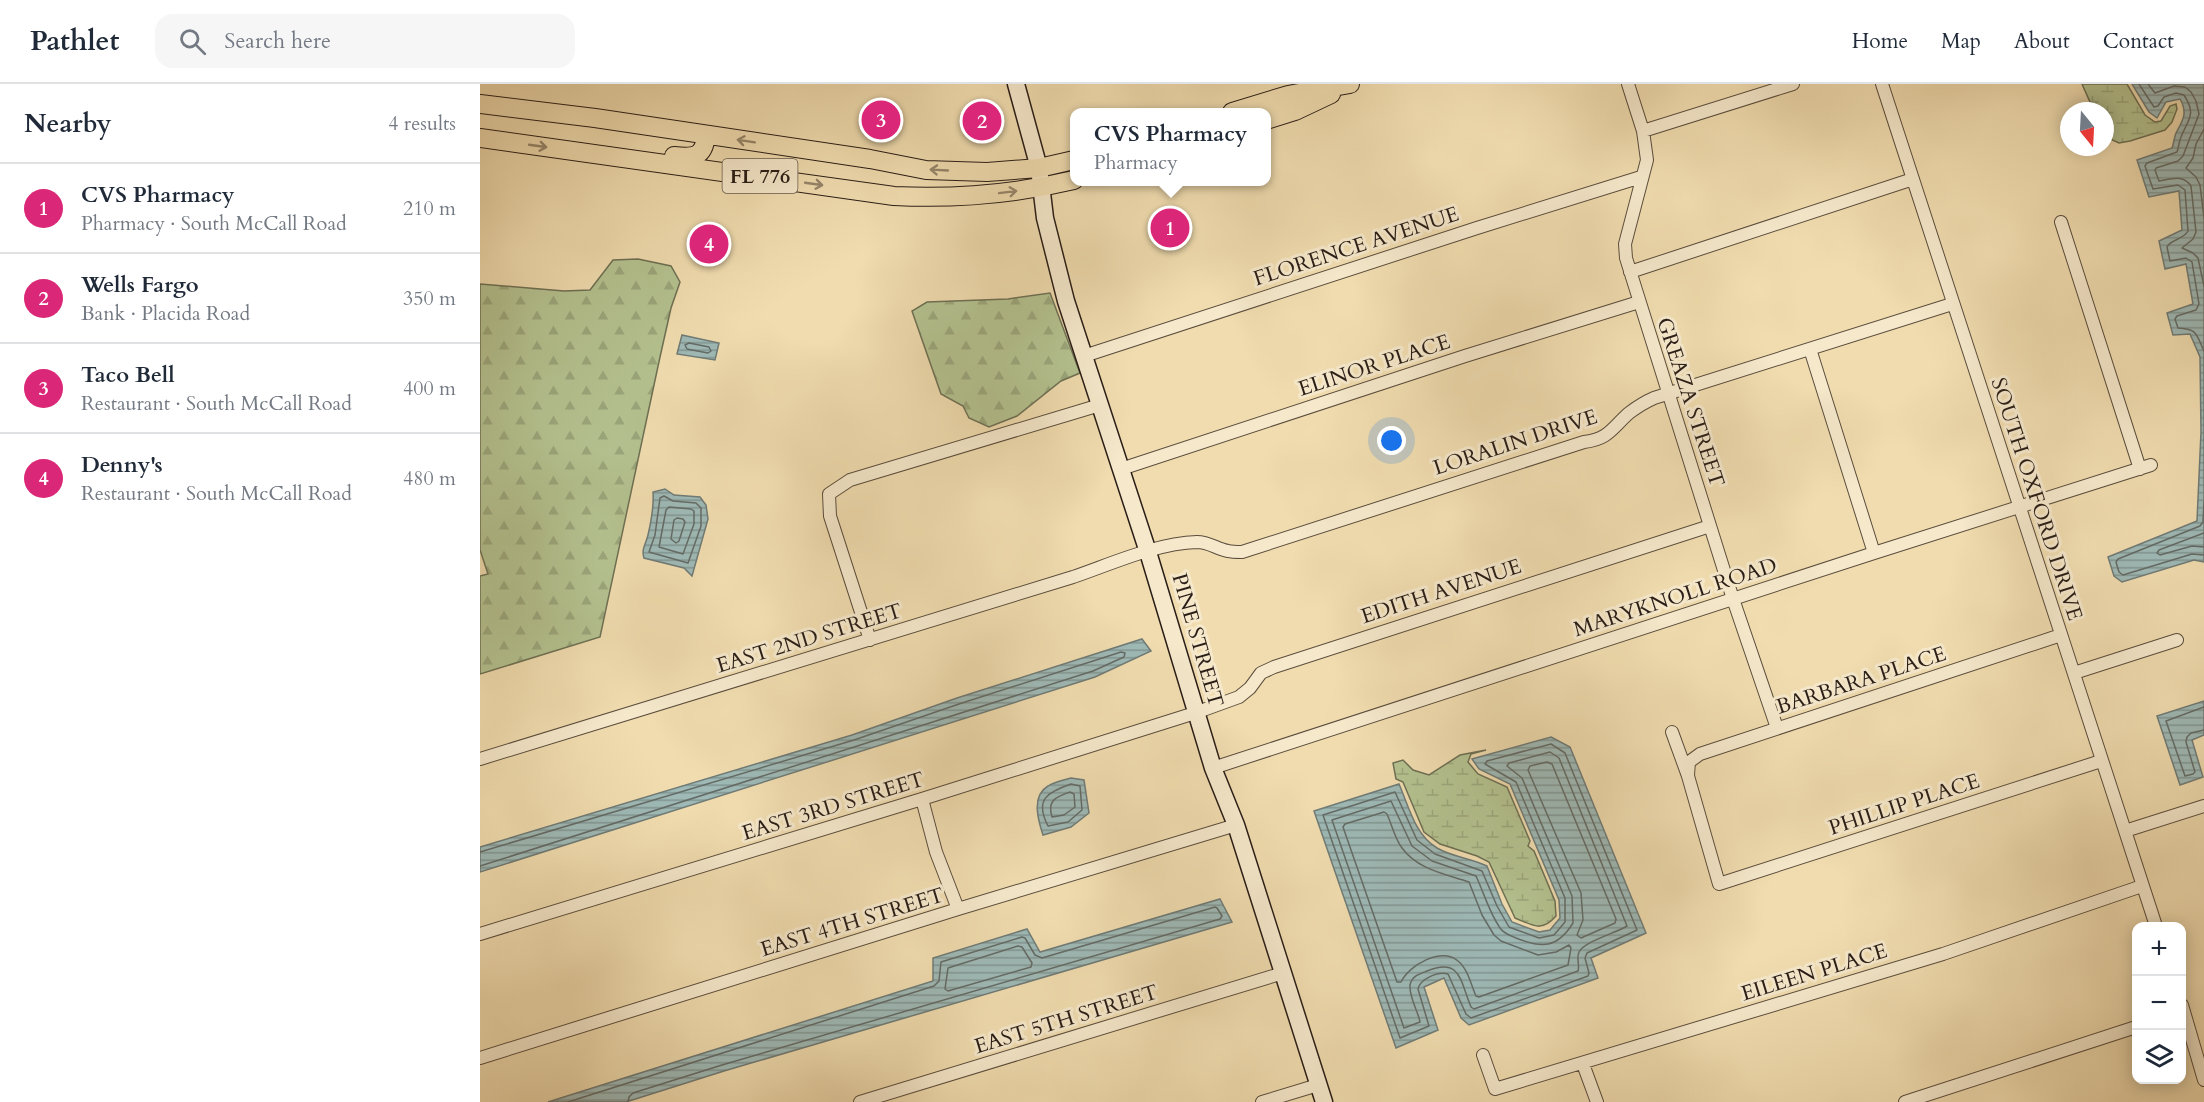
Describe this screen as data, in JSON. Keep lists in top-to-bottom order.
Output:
{
  "streets": {
    "main road": ["FL 776", "PINE STREET"],
    "street": [
      "FLORENCE AVENUE",
      "ELINOR PLACE",
      "GREAZA STREET",
      "LORALIN DRIVE",
      "SOUTH OXFORD DRIVE",
      "EDITH AVENUE",
      "MARYKNOLL ROAD",
      "EAST 2ND STREET",
      "BARBARA PLACE",
      "PHILLIP PLACE",
      "EAST 3RD STREET",
      "EAST 4TH STREET",
      "EILEEN PLACE",
      "EAST 5TH STREET"
    ]
  },
  "crossings": [
    ["FL 776", "PINE STREET"],
    ["FLORENCE AVENUE", "GREAZA STREET"],
    ["FLORENCE AVENUE", "PINE STREET"],
    ["ELINOR PLACE", "GREAZA STREET"],
    ["ELINOR PLACE", "PINE STREET"],
    ["GREAZA STREET", "LORALIN DRIVE"],
    ["GREAZA STREET", "EDITH AVENUE"],
    ["GREAZA STREET", "MARYKNOLL ROAD"],
    ["GREAZA STREET", "BARBARA PLACE"],
    ["LORALIN DRIVE", "SOUTH OXFORD DRIVE"],
    ["LORALIN DRIVE", "EAST 2ND STREET"],
    ["LORALIN DRIVE", "PINE STREET"],
    ["SOUTH OXFORD DRIVE", "MARYKNOLL ROAD"],
    ["SOUTH OXFORD DRIVE", "BARBARA PLACE"],
    ["SOUTH OXFORD DRIVE", "PHILLIP PLACE"],
    ["SOUTH OXFORD DRIVE", "EILEEN PLACE"],
    ["EDITH AVENUE", "PINE STREET"],
    ["EDITH AVENUE", "EAST 3RD STREET"],
    ["MARYKNOLL ROAD", "PINE STREET"],
    ["EAST 2ND STREET", "PINE STREET"],
    ["PINE STREET", "EAST 3RD STREET"],
    ["PINE STREET", "EAST 4TH STREET"],
    ["PINE STREET", "EAST 5TH STREET"],
    ["BARBARA PLACE", "PHILLIP PLACE"]
  ],
  "north": "bottom",
  "page": {
    "header": "Pathlet",
    "search": "Search here",
    "nav": [
      "Home",
      "Map",
      "About",
      "Contact"
    ],
    "heading": ["Nearby", "4 results"],
    "pins": [
      "3",
      "2",
      "1",
      "4"
    ],
    "popup": ["CVS Pharmacy", "Pharmacy"],
    "list": [
      {
        "mark": "1",
        "name": "CVS Pharmacy",
        "note": "Pharmacy · South McCall Road",
        "value": "210 m"
      },
      {
        "mark": "2",
        "name": "Wells Fargo",
        "note": "Bank · Placida Road",
        "value": "350 m"
      },
      {
        "mark": "3",
        "name": "Taco Bell",
        "note": "Restaurant · South McCall Road",
        "value": "400 m"
      },
      {
        "mark": "4",
        "name": "Denny's",
        "note": "Restaurant · South McCall Road",
        "value": "480 m"
      }
    ],
    "map_buttons": ["+", "−"]
  }
}
